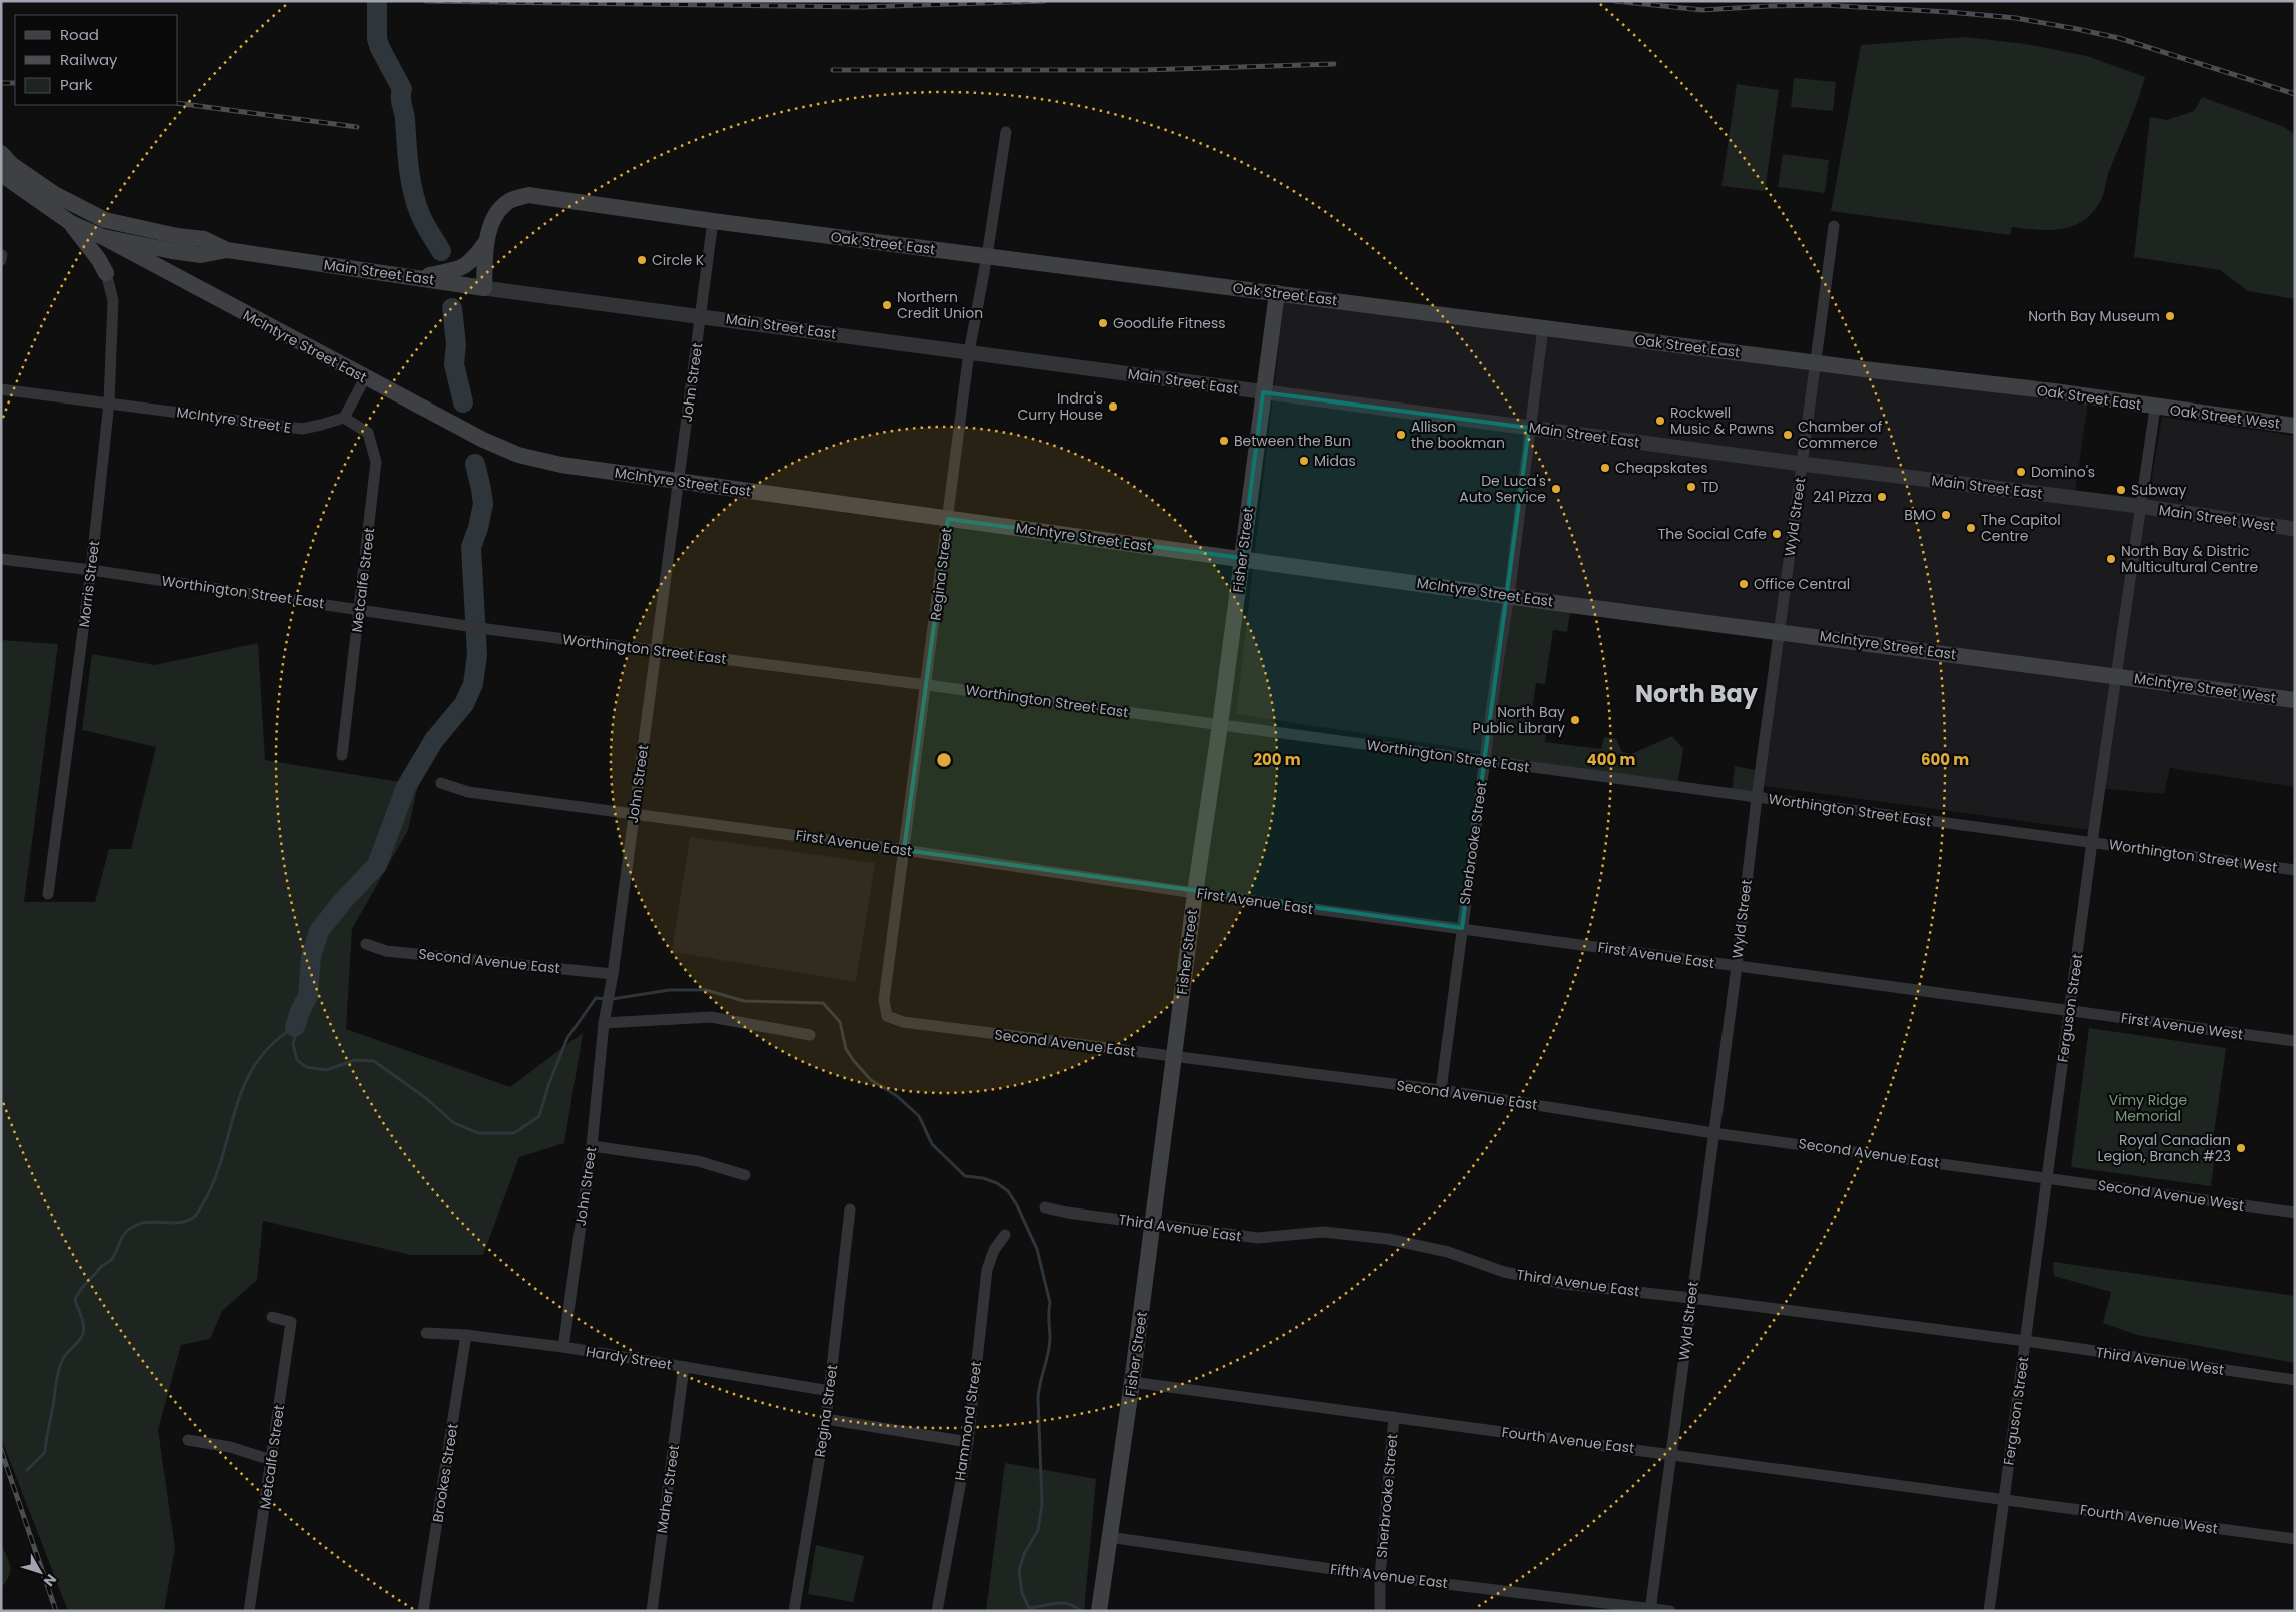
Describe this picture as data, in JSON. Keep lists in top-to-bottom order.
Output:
{
  "streets": {
    "main road": [
      "Oak Street East",
      "Main Street East",
      "McIntyre Street East",
      "Oak Street West",
      "Fisher Street",
      "McIntyre Street West"
    ],
    "street": [
      "John Street",
      "McIntyre Street E",
      "Wyld Street",
      "Main Street West",
      "Regina Street",
      "Metcalfe Street",
      "Morris Street",
      "Worthington Street East",
      "First Avenue East",
      "Sherbrooke Street",
      "Worthington Street West",
      "Second Avenue East",
      "Ferguson Street",
      "First Avenue West",
      "Second Avenue West",
      "Third Avenue East",
      "Hardy Street",
      "Third Avenue West",
      "Hammond Street",
      "Fourth Avenue East",
      "Brookes Street",
      "Maher Street",
      "Fourth Avenue West",
      "Fifth Avenue East"
    ]
  },
  "crossings": [
    ["Oak Street East", "Main Street East"],
    ["Oak Street East", "John Street"],
    ["Oak Street East", "Oak Street West"],
    ["Oak Street East", "Wyld Street"],
    ["Oak Street East", "Fisher Street"],
    ["Oak Street East", "Regina Street"],
    ["Oak Street East", "Sherbrooke Street"],
    ["Oak Street East", "Ferguson Street"],
    ["Main Street East", "McIntyre Street East"],
    ["Main Street East", "John Street"],
    ["Main Street East", "Wyld Street"],
    ["Main Street East", "Main Street West"],
    ["Main Street East", "Fisher Street"],
    ["Main Street East", "Regina Street"],
    ["Main Street East", "Sherbrooke Street"],
    ["Main Street East", "Ferguson Street"],
    ["McIntyre Street East", "John Street"],
    ["McIntyre Street East", "Wyld Street"],
    ["McIntyre Street East", "Fisher Street"],
    ["McIntyre Street East", "Regina Street"],
    ["McIntyre Street East", "McIntyre Street West"],
    ["McIntyre Street East", "Sherbrooke Street"],
    ["McIntyre Street East", "Ferguson Street"],
    ["John Street", "Worthington Street East"],
    ["John Street", "First Avenue East"],
    ["John Street", "Second Avenue East"],
    ["John Street", "Hardy Street"],
    ["Oak Street West", "Ferguson Street"],
    ["McIntyre Street E", "Metcalfe Street"],
    ["McIntyre Street E", "Morris Street"],
    ["Wyld Street", "Worthington Street East"],
    ["Wyld Street", "First Avenue East"],
    ["Wyld Street", "Second Avenue East"],
    ["Wyld Street", "Third Avenue East"],
    ["Wyld Street", "Fourth Avenue East"],
    ["Wyld Street", "Fifth Avenue East"],
    ["Main Street West", "Ferguson Street"],
    ["Fisher Street", "Worthington Street East"],
    ["Fisher Street", "First Avenue East"],
    ["Fisher Street", "Second Avenue East"],
    ["Fisher Street", "Third Avenue East"],
    ["Fisher Street", "Fourth Avenue East"],
    ["Fisher Street", "Fifth Avenue East"],
    ["Regina Street", "Worthington Street East"],
    ["Regina Street", "First Avenue East"],
    ["Regina Street", "Second Avenue East"],
    ["Regina Street", "Hardy Street"],
    ["Metcalfe Street", "Worthington Street East"],
    ["Morris Street", "Worthington Street East"],
    ["Worthington Street East", "Sherbrooke Street"],
    ["Worthington Street East", "Worthington Street West"],
    ["Worthington Street East", "Ferguson Street"],
    ["McIntyre Street West", "Ferguson Street"],
    ["First Avenue East", "Sherbrooke Street"],
    ["First Avenue East", "Ferguson Street"],
    ["First Avenue East", "First Avenue West"],
    ["Sherbrooke Street", "Second Avenue East"],
    ["Sherbrooke Street", "Fourth Avenue East"],
    ["Sherbrooke Street", "Fifth Avenue East"],
    ["Worthington Street West", "Ferguson Street"],
    ["Second Avenue East", "Ferguson Street"],
    ["Second Avenue East", "Second Avenue West"],
    ["Ferguson Street", "First Avenue West"],
    ["Ferguson Street", "Second Avenue West"],
    ["Ferguson Street", "Third Avenue East"],
    ["Ferguson Street", "Third Avenue West"],
    ["Ferguson Street", "Fourth Avenue East"],
    ["Ferguson Street", "Fourth Avenue West"],
    ["Third Avenue East", "Third Avenue West"],
    ["Hardy Street", "Brookes Street"],
    ["Hardy Street", "Maher Street"],
    ["Fourth Avenue East", "Fourth Avenue West"]
  ],
  "districts": ["North Bay"],
  "parks": ["Vimy Ridge Memorial"],
  "places": [
    "Circle K",
    "Northern Credit Union",
    "North Bay Museum",
    "GoodLife Fitness",
    "Indra's Curry House",
    "Rockwell Music & Pawns",
    "Allison the bookman",
    "Chamber of Commerce",
    "Between the Bun",
    "Midas",
    "Cheapskates",
    "Domino's",
    "TD",
    "De Luca's Auto Service",
    "Subway",
    "241 Pizza",
    "BMO",
    "The Capitol Centre",
    "The Social Cafe",
    "North Bay & Distric Multicultural Centre",
    "Office Central",
    "North Bay Public Library",
    "Royal Canadian Legion, Branch #23"
  ],
  "legend": ["Road", "Railway", "Park"],
  "north": "bottom right",
  "rings": ["200 m", "400 m", "600 m"]
}
